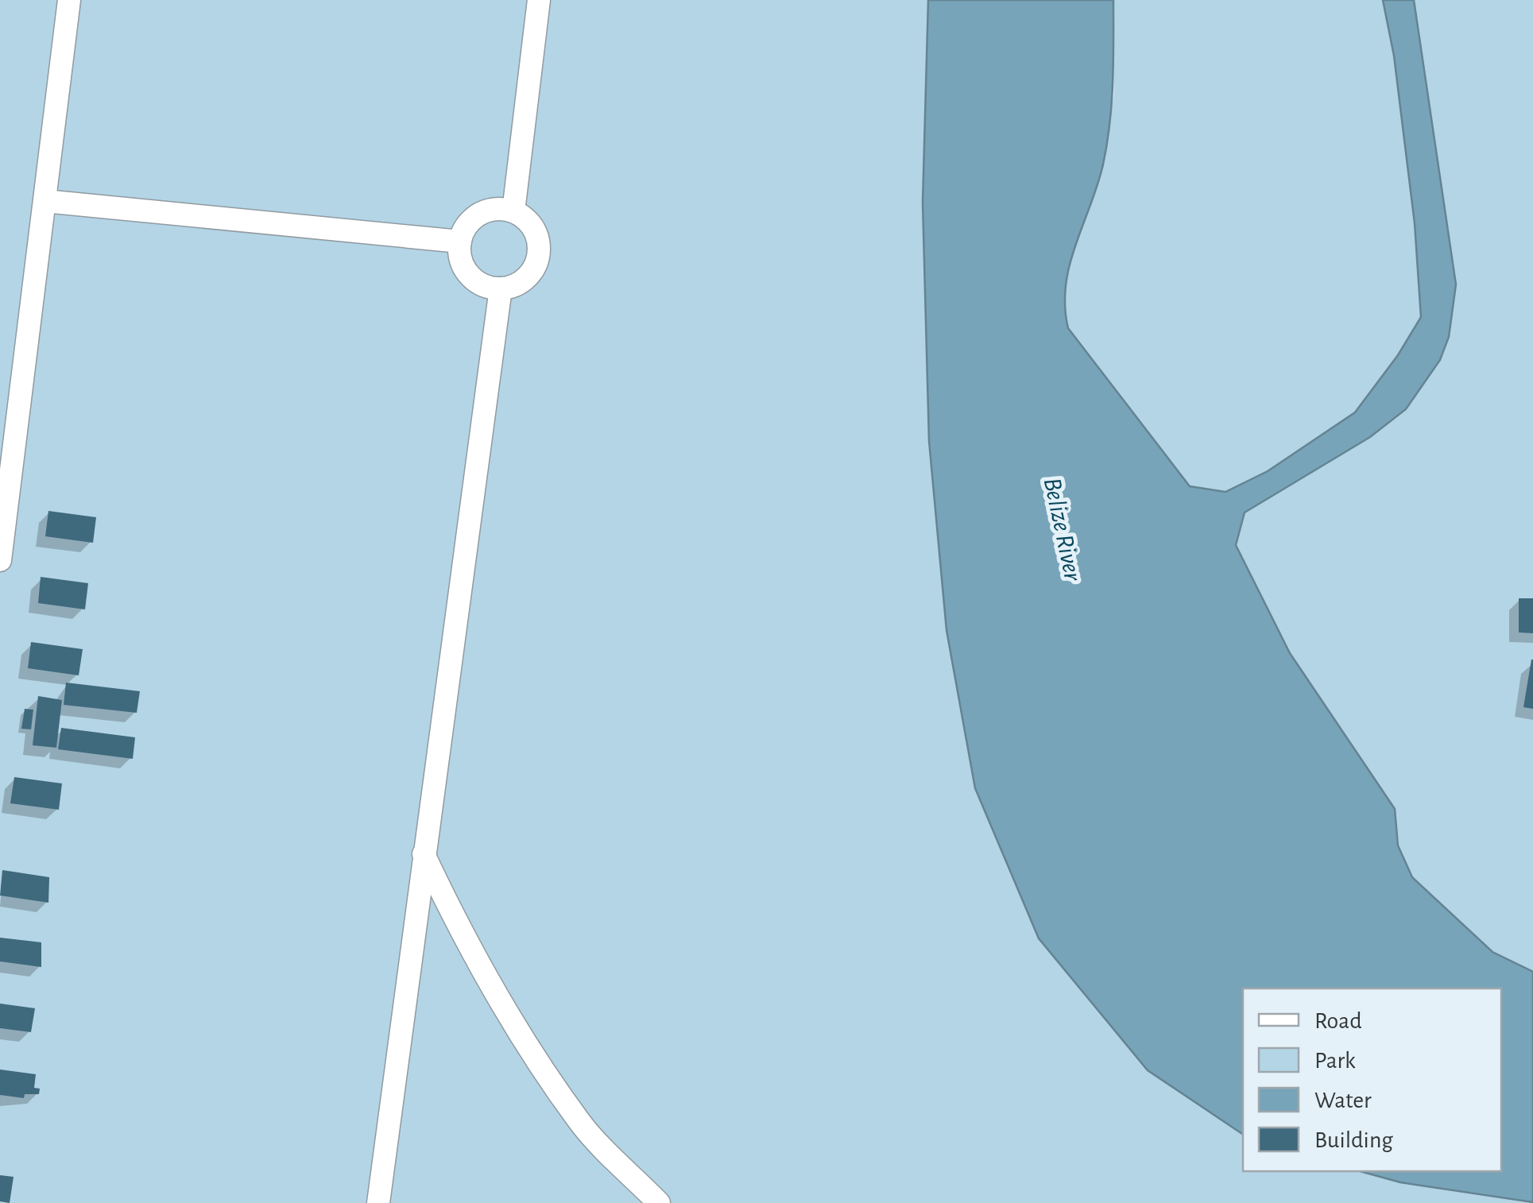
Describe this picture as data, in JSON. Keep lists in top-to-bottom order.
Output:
{
  "water": ["Belize River"],
  "legend": [
    "Road",
    "Park",
    "Water",
    "Building"
  ]
}
